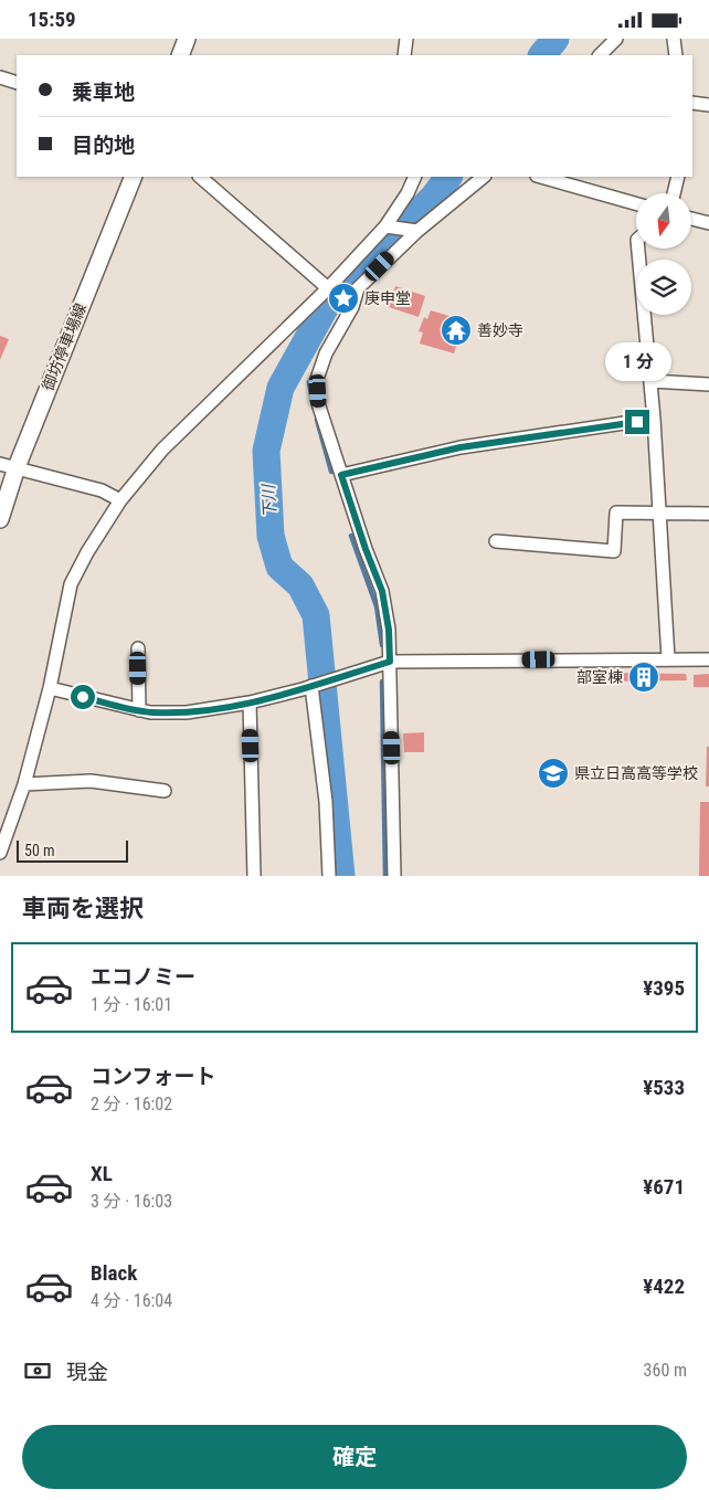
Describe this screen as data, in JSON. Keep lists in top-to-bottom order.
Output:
{
  "streets": {
    "main road": ["御坊停車場線"]
  },
  "water": ["下川"],
  "places": {
    "place": ["庚申堂"],
    "temple": ["善妙寺"],
    "building": ["部室棟"],
    "school or university": ["県立日高高等学校"]
  },
  "scale_bar": "50 m",
  "north": "bottom",
  "page": {
    "status": "15:59",
    "banner": ["乗車地", "目的地"],
    "bubble": "1 分",
    "scale": "50 m",
    "heading": "車両を選択",
    "list": [
      {
        "name": "エコノミー",
        "note": "1 分 · 16:01",
        "value": "¥395"
      },
      {
        "name": "コンフォート",
        "note": "2 分 · 16:02",
        "value": "¥533"
      },
      {
        "name": "XL",
        "note": "3 分 · 16:03",
        "value": "¥671"
      },
      {
        "name": "Black",
        "note": "4 分 · 16:04",
        "value": "¥422"
      }
    ],
    "pay": ["現金", "360 m"],
    "buttons": "確定"
  }
}
